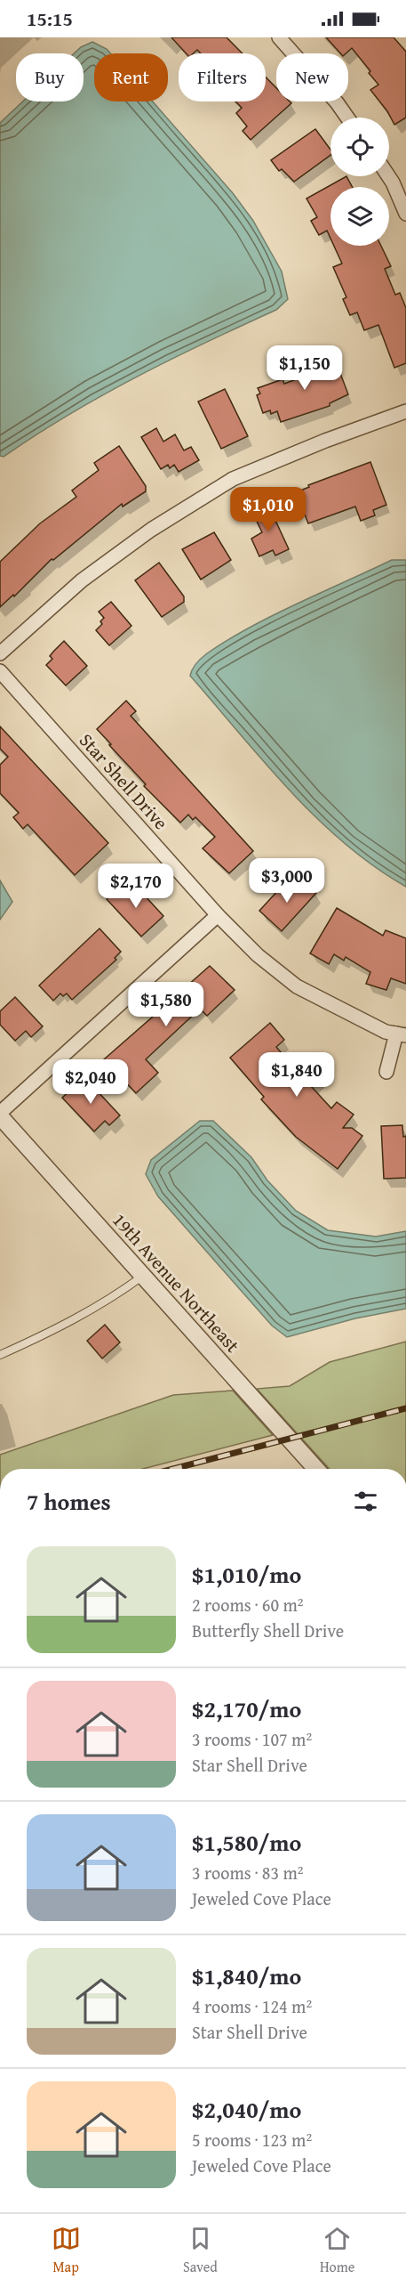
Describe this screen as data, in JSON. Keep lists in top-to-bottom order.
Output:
{
  "streets": {
    "street": ["Star Shell Drive", "19th Avenue Northeast"]
  },
  "page": {
    "status": "15:15",
    "chip": [
      "Buy",
      "Rent",
      "Filters",
      "New"
    ],
    "price": [
      "$1,150",
      "$1,010",
      "$3,000",
      "$2,170",
      "$1,580",
      "$1,840",
      "$2,040"
    ],
    "heading": "7 homes",
    "list": [
      {
        "name": "$1,010/mo",
        "note": "2 rooms · 60 m² · Butterfly Shell Drive"
      },
      {
        "name": "$2,170/mo",
        "note": "3 rooms · 107 m² · Star Shell Drive"
      },
      {
        "name": "$1,580/mo",
        "note": "3 rooms · 83 m² · Jeweled Cove Place"
      },
      {
        "name": "$1,840/mo",
        "note": "4 rooms · 124 m² · Star Shell Drive"
      },
      {
        "name": "$2,040/mo",
        "note": "5 rooms · 123 m² · Jeweled Cove Place"
      }
    ],
    "tabs": ["Map", "Saved", "Home"]
  }
}
